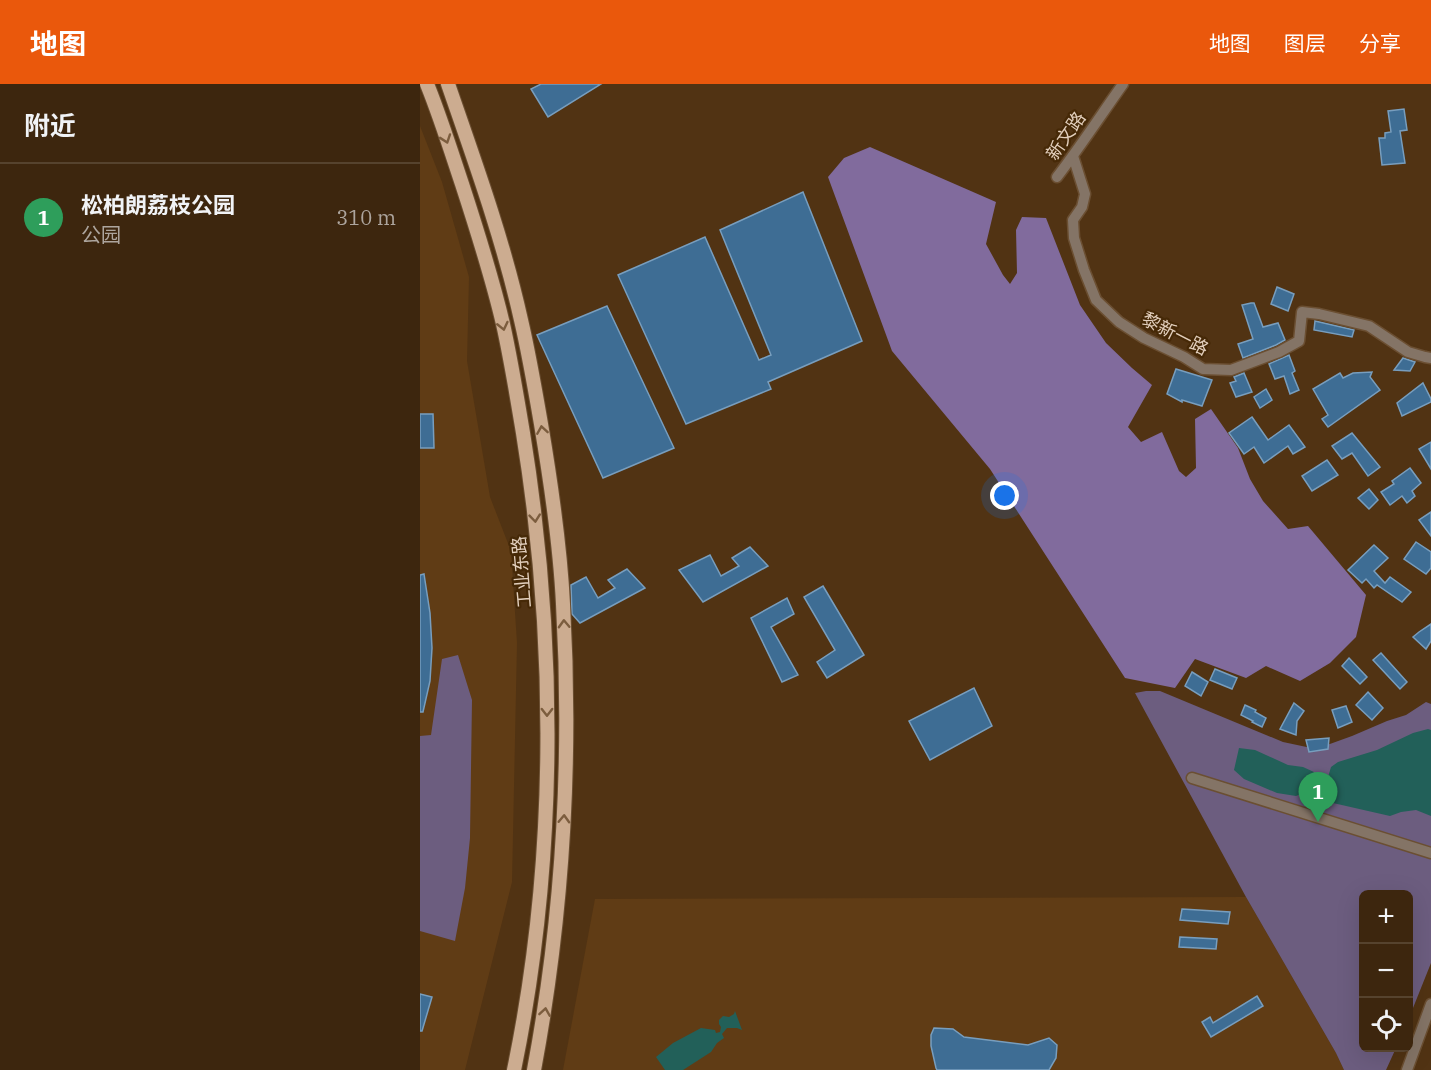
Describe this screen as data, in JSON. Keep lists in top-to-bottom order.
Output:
{
  "streets": {
    "main road": ["工业东路"],
    "street": ["新文路", "黎新一路"]
  },
  "crossings": [
    ["新文路", "黎新一路"]
  ],
  "page": {
    "header": "地图",
    "nav": ["地图", "图层", "分享"],
    "heading": "附近",
    "list": [
      {
        "mark": "1",
        "name": "松柏朗荔枝公园",
        "note": "公园",
        "value": "310 m"
      }
    ],
    "pins": "1",
    "map_buttons": ["+", "−"]
  }
}
